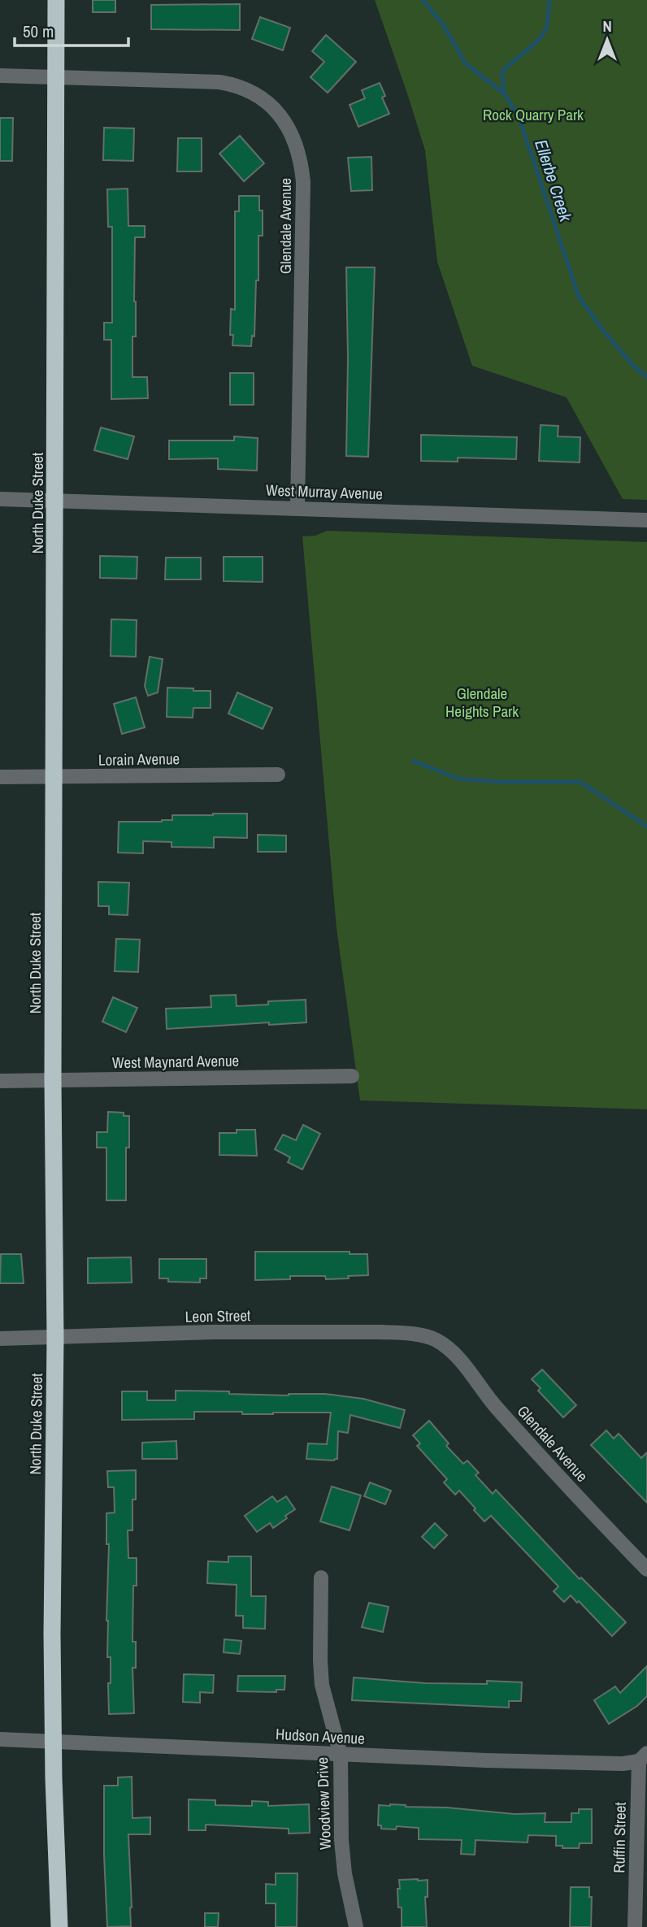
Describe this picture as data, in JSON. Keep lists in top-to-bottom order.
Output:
{
  "streets": {
    "highway": ["North Duke Street"],
    "street": [
      "Glendale Avenue",
      "West Murray Avenue",
      "Lorain Avenue",
      "West Maynard Avenue",
      "Leon Street",
      "Hudson Avenue",
      "Woodview Drive",
      "Ruffin Street"
    ]
  },
  "crossings": [
    ["Glendale Avenue", "West Murray Avenue"],
    ["Glendale Avenue", "North Duke Street"],
    ["Glendale Avenue", "Leon Street"],
    ["West Murray Avenue", "North Duke Street"],
    ["North Duke Street", "Lorain Avenue"],
    ["North Duke Street", "West Maynard Avenue"],
    ["North Duke Street", "Leon Street"],
    ["North Duke Street", "Hudson Avenue"],
    ["Hudson Avenue", "Woodview Drive"],
    ["Hudson Avenue", "Ruffin Street"]
  ],
  "water": ["Ellerbe Creek"],
  "parks": ["Rock Quarry Park", "Glendale Heights Park"],
  "scale_bar": "50 m",
  "north": "top"
}
